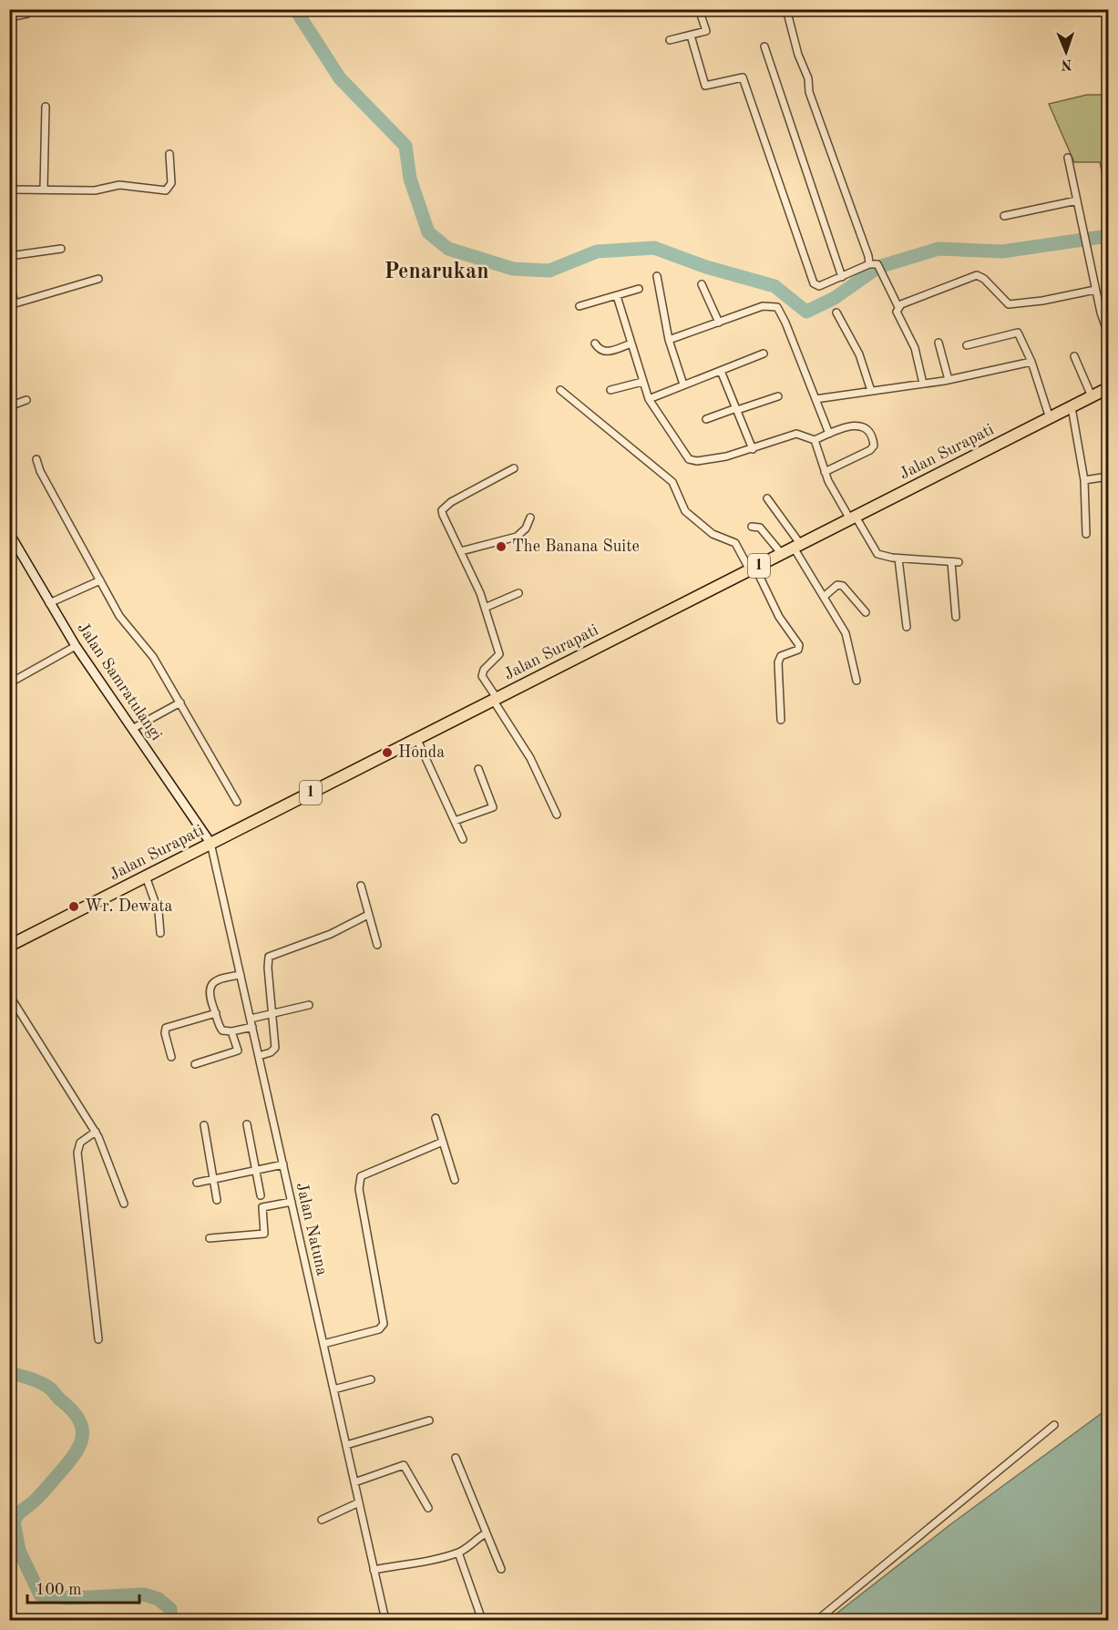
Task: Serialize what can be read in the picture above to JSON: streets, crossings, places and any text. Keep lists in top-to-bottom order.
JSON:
{
  "streets": {
    "highway": ["Jalan Surapati", "1"],
    "main road": ["Jalan Samratulangi"],
    "street": ["Jalan Natuna"]
  },
  "crossings": [
    ["Jalan Surapati", "Jalan Samratulangi"],
    ["Jalan Surapati", "Jalan Natuna"],
    ["Jalan Samratulangi", "Jalan Natuna"]
  ],
  "districts": ["Penarukan"],
  "places": ["The Banana Suite", "Honda", "Wr. Dewata"],
  "scale_bar": "100 m",
  "north": "bottom"
}
